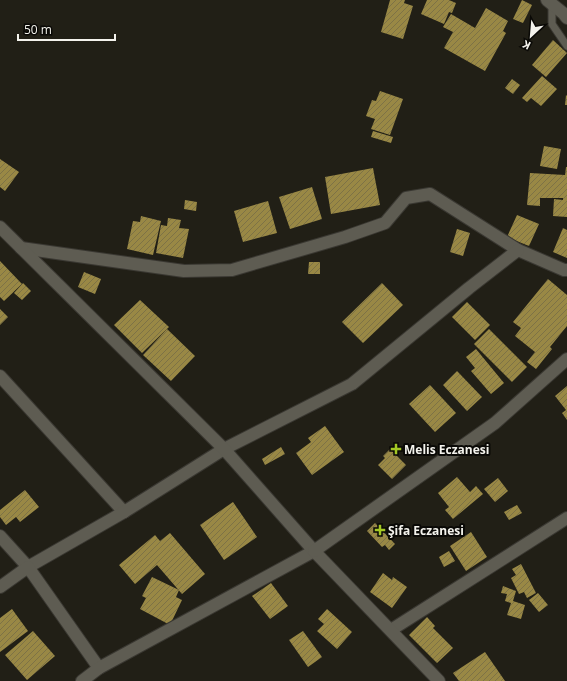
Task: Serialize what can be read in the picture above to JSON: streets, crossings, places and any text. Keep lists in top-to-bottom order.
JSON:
{
  "places": {
    "health": ["Melis Eczanesi", "Şifa Eczanesi"]
  },
  "scale_bar": "50 m",
  "north": "bottom left"
}
